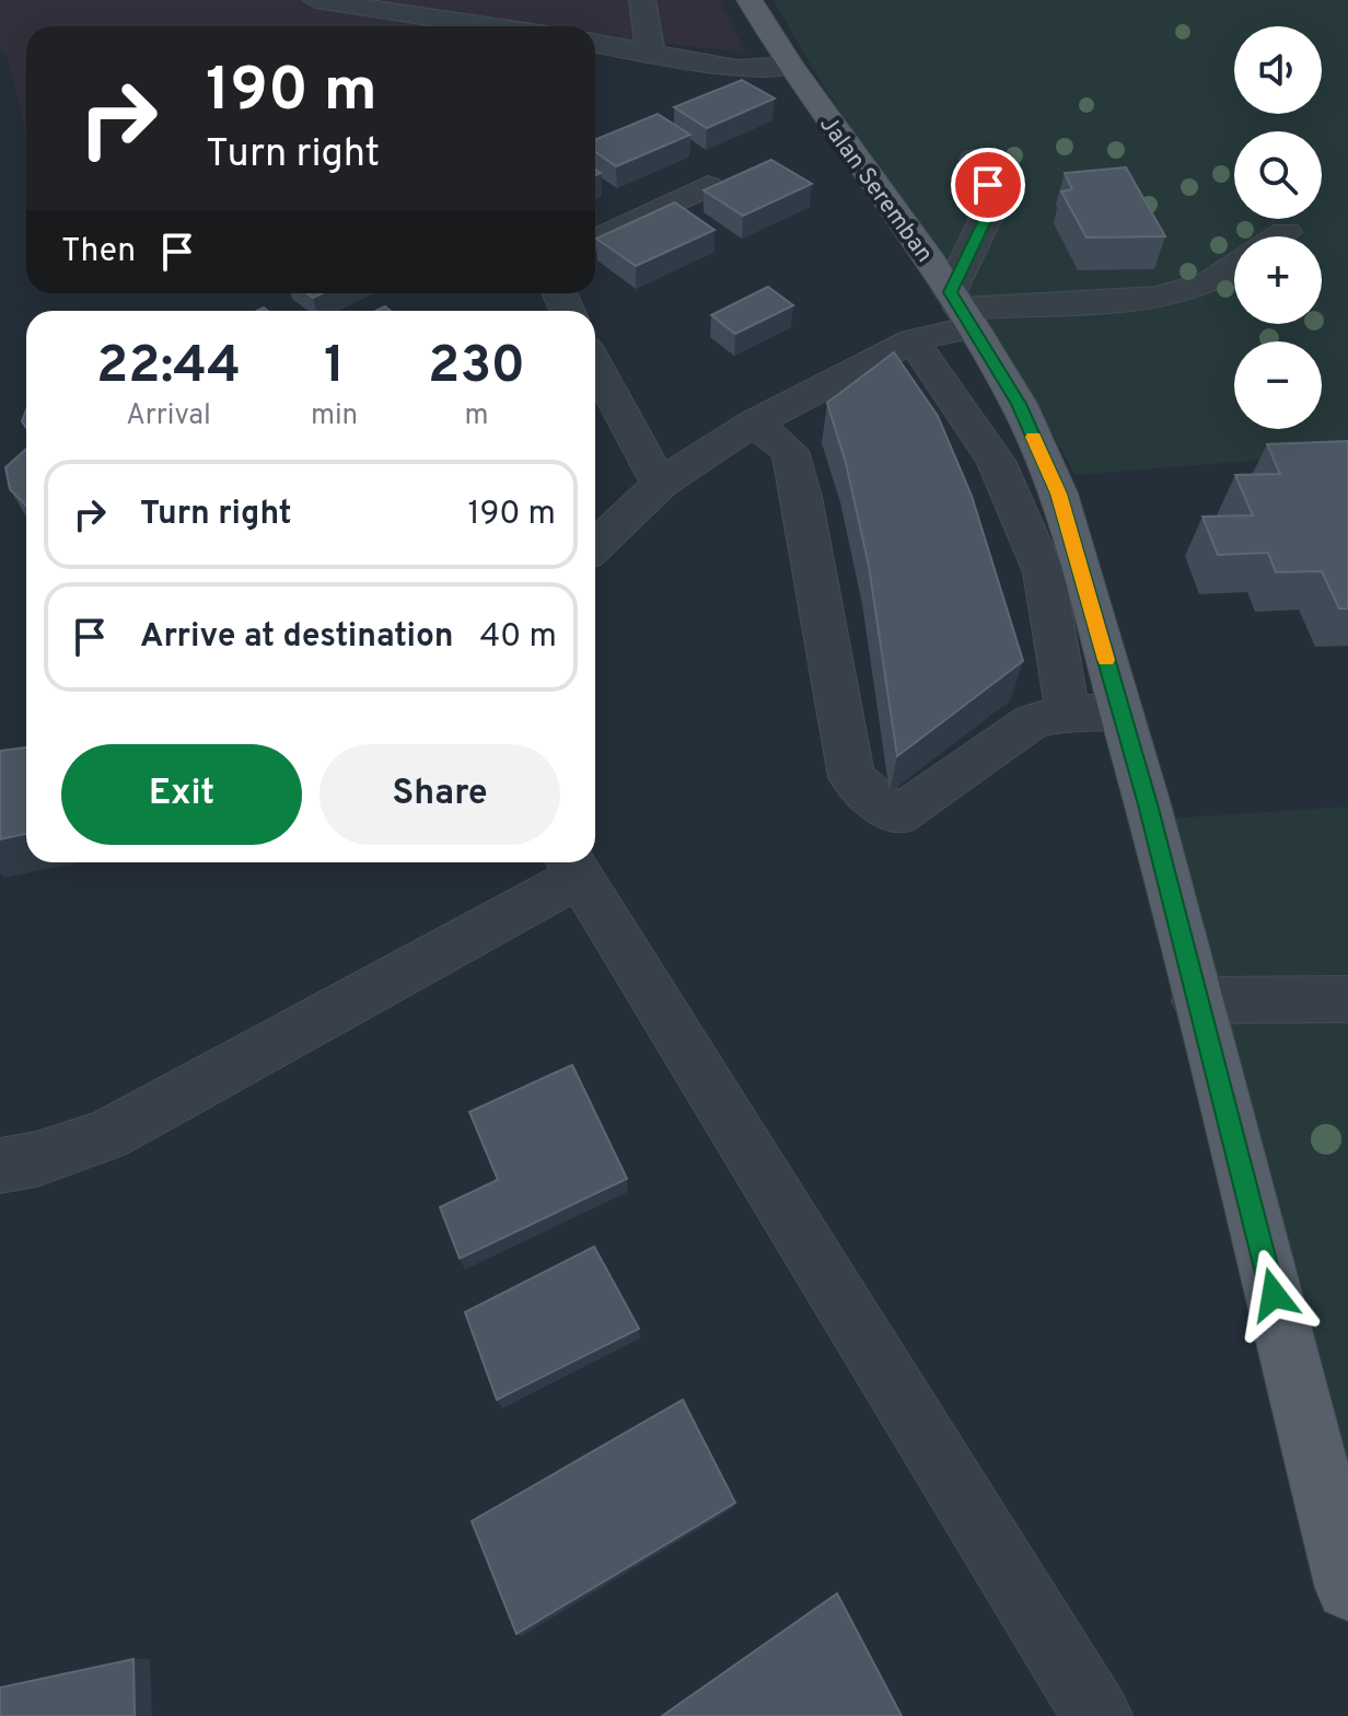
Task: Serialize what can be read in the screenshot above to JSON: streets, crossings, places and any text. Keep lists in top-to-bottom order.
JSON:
{
  "streets": {
    "main road": ["Jalan Seremban"]
  },
  "page": {
    "map_buttons": ["+", "−"],
    "turn": ["190 m", "Turn right"],
    "then": "Then",
    "eta": [
      "22:44",
      "Arrival",
      "1",
      "min",
      "230",
      "m"
    ],
    "list": [
      {
        "name": "Turn right",
        "value": "190 m"
      },
      {
        "name": "Arrive at destination",
        "value": "40 m"
      }
    ],
    "buttons": ["Exit", "Share"]
  }
}
